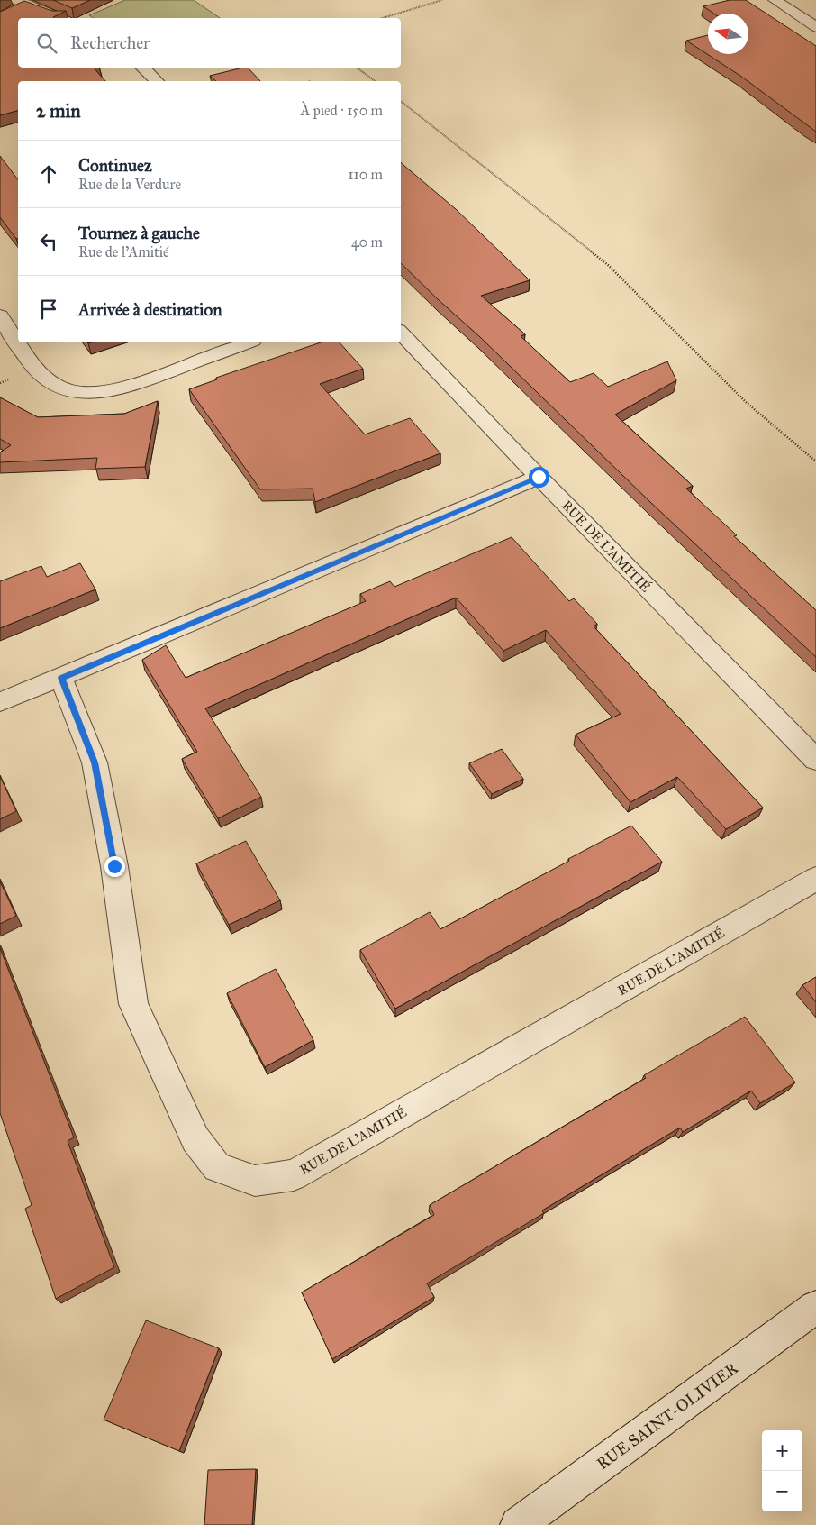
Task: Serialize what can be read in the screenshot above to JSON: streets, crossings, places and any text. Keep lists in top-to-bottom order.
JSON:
{
  "streets": {
    "street": ["RUE DE L'AMITIÉ", "RUE SAINT-OLIVIER"]
  },
  "north": "left",
  "page": {
    "search": "Rechercher",
    "heading": ["2 min", "À pied · 150 m"],
    "list": [
      ["Continuez", "Rue de la Verdure", "110 m"],
      ["Tournez à gauche", "Rue de l'Amitié", "40 m"],
      "Arrivée à destination"
    ],
    "map_buttons": ["+", "−"]
  }
}
